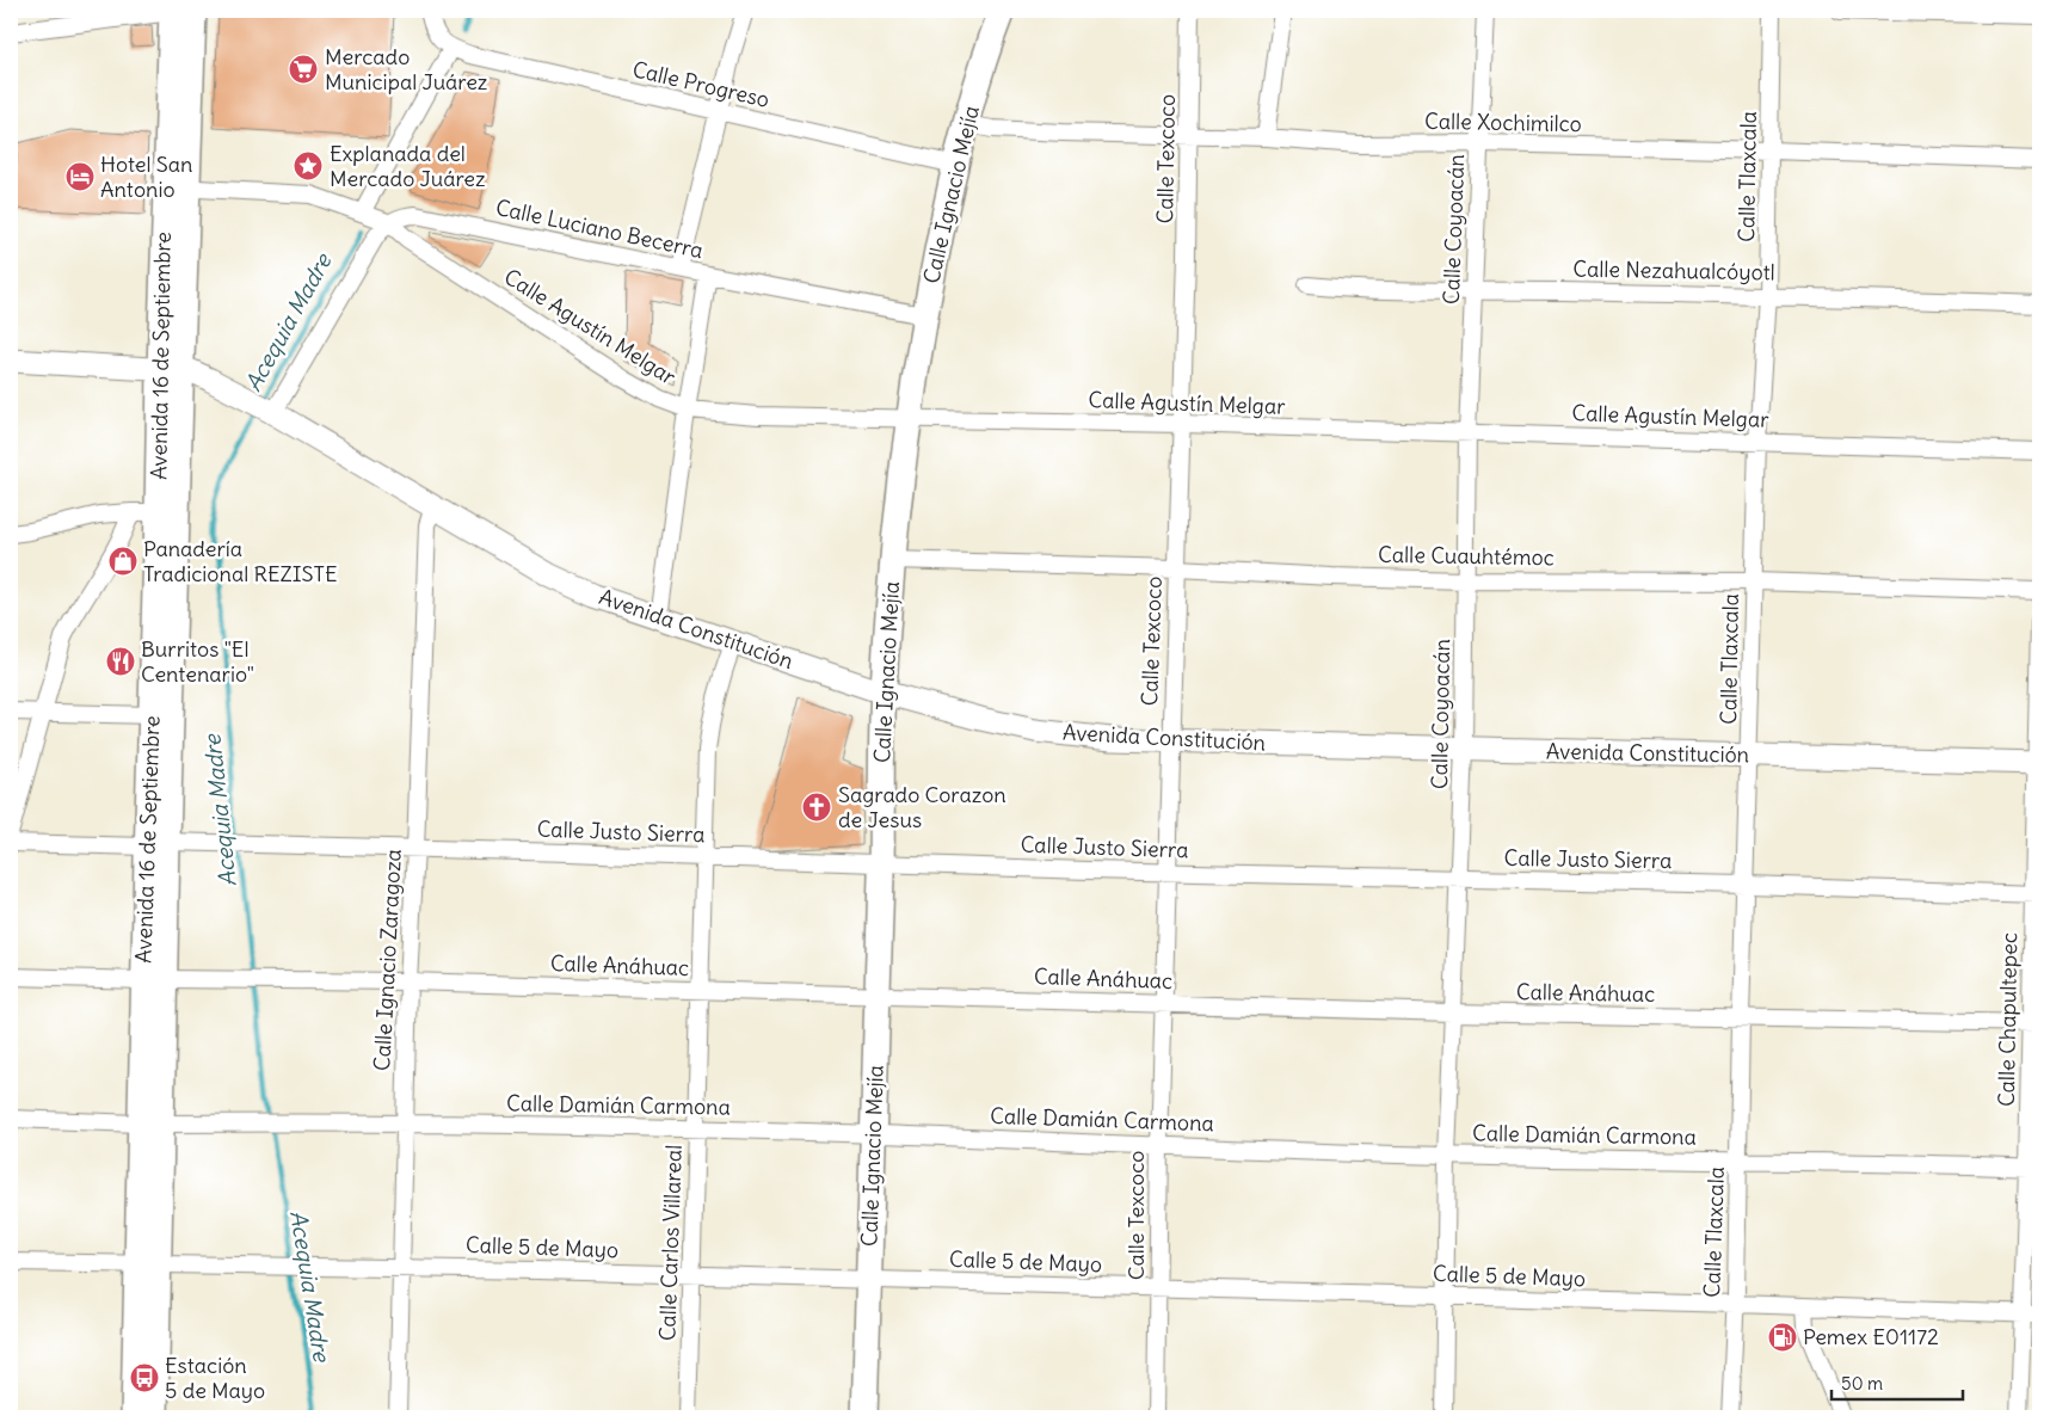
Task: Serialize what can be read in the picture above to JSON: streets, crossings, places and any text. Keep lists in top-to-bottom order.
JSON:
{
  "streets": {
    "main road": ["Calle Ignacio Mejía", "Avenida 16 de Septiembre"],
    "street": [
      "Calle Progreso",
      "Calle Xochimilco",
      "Calle Texcoco",
      "Calle Tlaxcala",
      "Calle Luciano Becerra",
      "Calle Coyoacán",
      "Calle Nezahualcóyotl",
      "Calle Agustín Melgar",
      "Calle Cuauhtémoc",
      "Avenida Constitución",
      "Calle Justo Sierra",
      "Calle Ignacio Zaragoza",
      "Calle Anáhuac",
      "Calle Chapultepec",
      "Calle Damián Carmona",
      "Calle Carlos Villareal",
      "Calle 5 de Mayo"
    ]
  },
  "crossings": [
    ["Calle Progreso", "Calle Ignacio Mejía"],
    ["Calle Xochimilco", "Calle Texcoco"],
    ["Calle Xochimilco", "Calle Tlaxcala"],
    ["Calle Xochimilco", "Calle Ignacio Mejía"],
    ["Calle Xochimilco", "Calle Coyoacán"],
    ["Calle Texcoco", "Calle Agustín Melgar"],
    ["Calle Texcoco", "Calle Cuauhtémoc"],
    ["Calle Texcoco", "Avenida Constitución"],
    ["Calle Texcoco", "Calle Justo Sierra"],
    ["Calle Texcoco", "Calle Anáhuac"],
    ["Calle Texcoco", "Calle Damián Carmona"],
    ["Calle Texcoco", "Calle 5 de Mayo"],
    ["Calle Tlaxcala", "Calle Nezahualcóyotl"],
    ["Calle Tlaxcala", "Calle Agustín Melgar"],
    ["Calle Tlaxcala", "Calle Cuauhtémoc"],
    ["Calle Tlaxcala", "Avenida Constitución"],
    ["Calle Tlaxcala", "Calle Justo Sierra"],
    ["Calle Tlaxcala", "Calle Anáhuac"],
    ["Calle Tlaxcala", "Calle Damián Carmona"],
    ["Calle Tlaxcala", "Calle 5 de Mayo"],
    ["Calle Ignacio Mejía", "Calle Luciano Becerra"],
    ["Calle Ignacio Mejía", "Calle Agustín Melgar"],
    ["Calle Ignacio Mejía", "Calle Cuauhtémoc"],
    ["Calle Ignacio Mejía", "Avenida Constitución"],
    ["Calle Ignacio Mejía", "Calle Justo Sierra"],
    ["Calle Ignacio Mejía", "Calle Anáhuac"],
    ["Calle Ignacio Mejía", "Calle Damián Carmona"],
    ["Calle Ignacio Mejía", "Calle 5 de Mayo"],
    ["Calle Luciano Becerra", "Calle Agustín Melgar"],
    ["Calle Coyoacán", "Calle Nezahualcóyotl"],
    ["Calle Coyoacán", "Calle Agustín Melgar"],
    ["Calle Coyoacán", "Calle Cuauhtémoc"],
    ["Calle Coyoacán", "Avenida Constitución"],
    ["Calle Coyoacán", "Calle Justo Sierra"],
    ["Calle Coyoacán", "Calle Anáhuac"],
    ["Calle Coyoacán", "Calle Damián Carmona"],
    ["Calle Coyoacán", "Calle 5 de Mayo"],
    ["Avenida 16 de Septiembre", "Avenida Constitución"],
    ["Avenida 16 de Septiembre", "Calle Justo Sierra"],
    ["Avenida 16 de Septiembre", "Calle Anáhuac"],
    ["Avenida 16 de Septiembre", "Calle Damián Carmona"],
    ["Avenida 16 de Septiembre", "Calle 5 de Mayo"],
    ["Avenida Constitución", "Calle Ignacio Zaragoza"],
    ["Avenida Constitución", "Calle Chapultepec"],
    ["Avenida Constitución", "Calle Carlos Villareal"],
    ["Calle Justo Sierra", "Calle Ignacio Zaragoza"],
    ["Calle Justo Sierra", "Calle Chapultepec"],
    ["Calle Justo Sierra", "Calle Carlos Villareal"],
    ["Calle Ignacio Zaragoza", "Calle Anáhuac"],
    ["Calle Ignacio Zaragoza", "Calle Damián Carmona"],
    ["Calle Ignacio Zaragoza", "Calle 5 de Mayo"],
    ["Calle Anáhuac", "Calle Chapultepec"],
    ["Calle Anáhuac", "Calle Carlos Villareal"],
    ["Calle Chapultepec", "Calle Damián Carmona"],
    ["Calle Chapultepec", "Calle 5 de Mayo"],
    ["Calle Damián Carmona", "Calle Carlos Villareal"],
    ["Calle Carlos Villareal", "Calle 5 de Mayo"]
  ],
  "water": ["Acequia Madre"],
  "places": {
    "supermarket": ["Mercado Municipal Juárez"],
    "place": ["Explanada del Mercado Juárez"],
    "hotel": ["Hotel San Antonio"],
    "shop": ["Panadería Tradicional REZISTE"],
    "restaurant": ["Burritos \"El Centenario\""],
    "church": ["Sagrado Corazon de Jesus"],
    "fuel station": ["Pemex E01172"],
    "bus stop": ["Estación 5 de Mayo"]
  },
  "scale_bar": "50 m"
}
